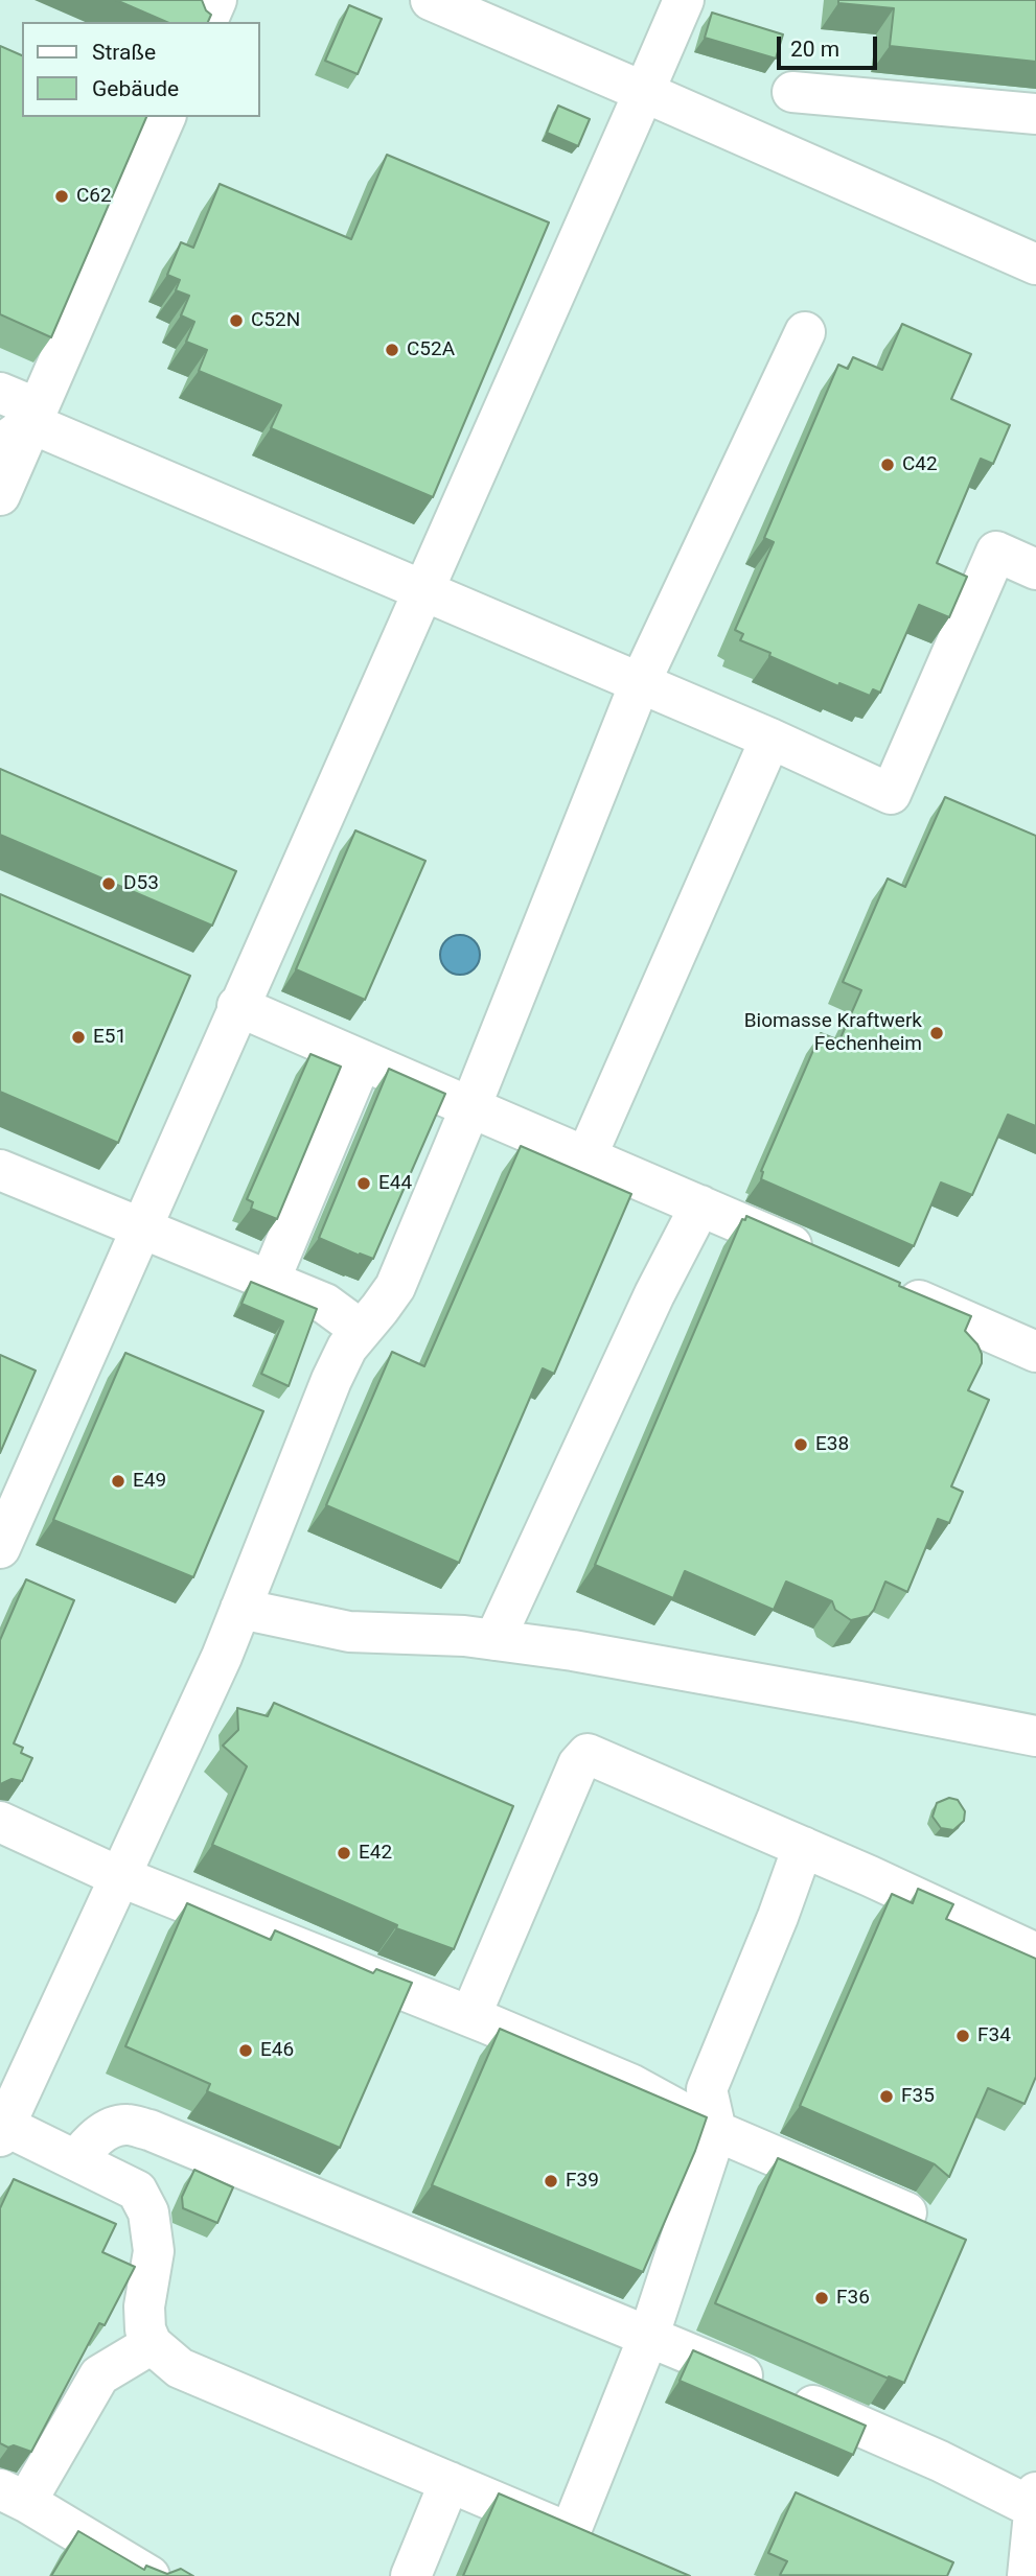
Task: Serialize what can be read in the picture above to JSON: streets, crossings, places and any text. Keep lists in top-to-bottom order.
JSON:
{
  "places": [
    "C62",
    "C52N",
    "C52A",
    "C42",
    "D53",
    "Biomasse Kraftwerk Fechenheim",
    "E51",
    "E44",
    "E38",
    "E49",
    "E42",
    "F34",
    "E46",
    "F35",
    "F39",
    "F36"
  ],
  "legend": ["Straße", "Gebäude"],
  "scale_bar": "20 m"
}
